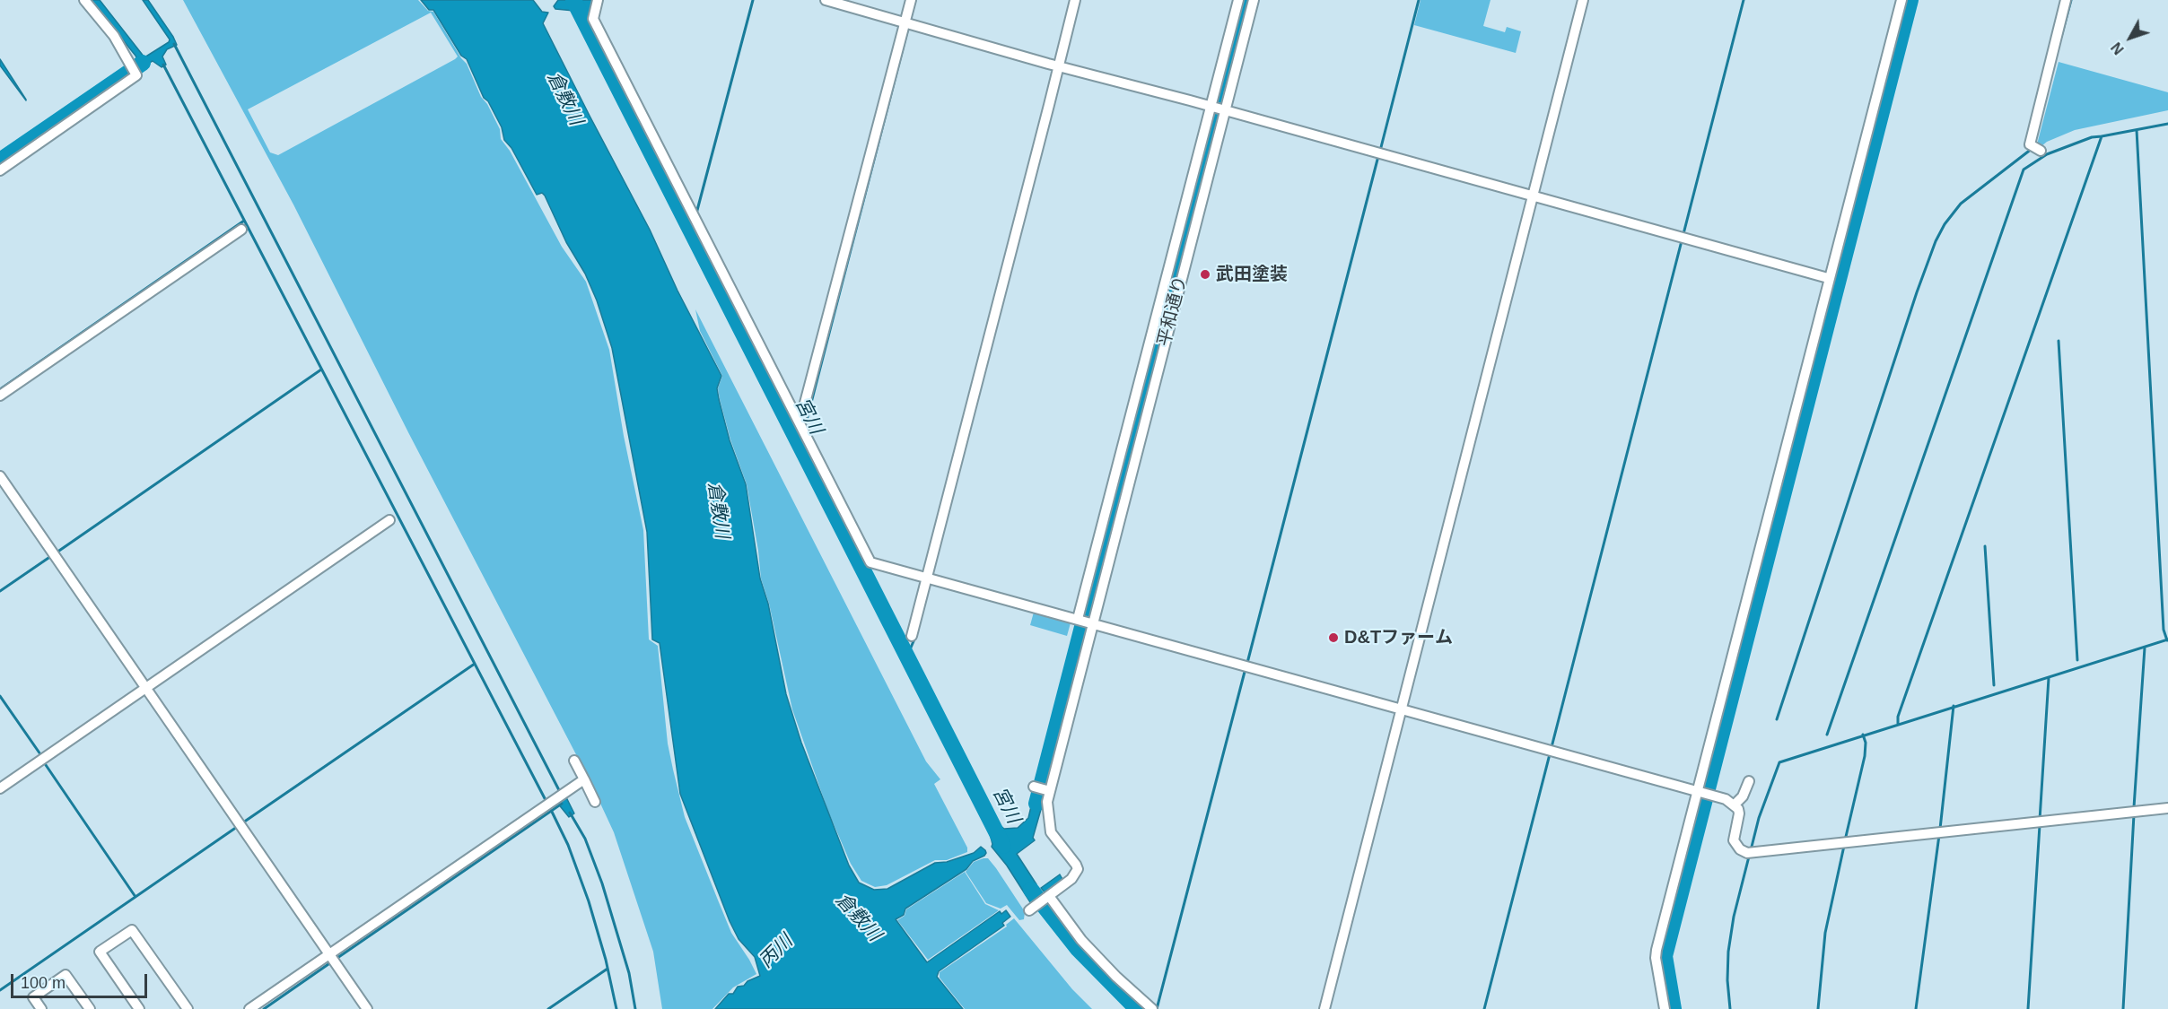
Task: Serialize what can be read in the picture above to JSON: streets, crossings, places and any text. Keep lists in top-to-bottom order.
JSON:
{
  "streets": {
    "street": ["平和通り"]
  },
  "water": ["倉敷川", "宮川", "丙川"],
  "places": ["武田塗装", "D&Tファーム"],
  "scale_bar": "100 m",
  "north": "bottom left"
}
